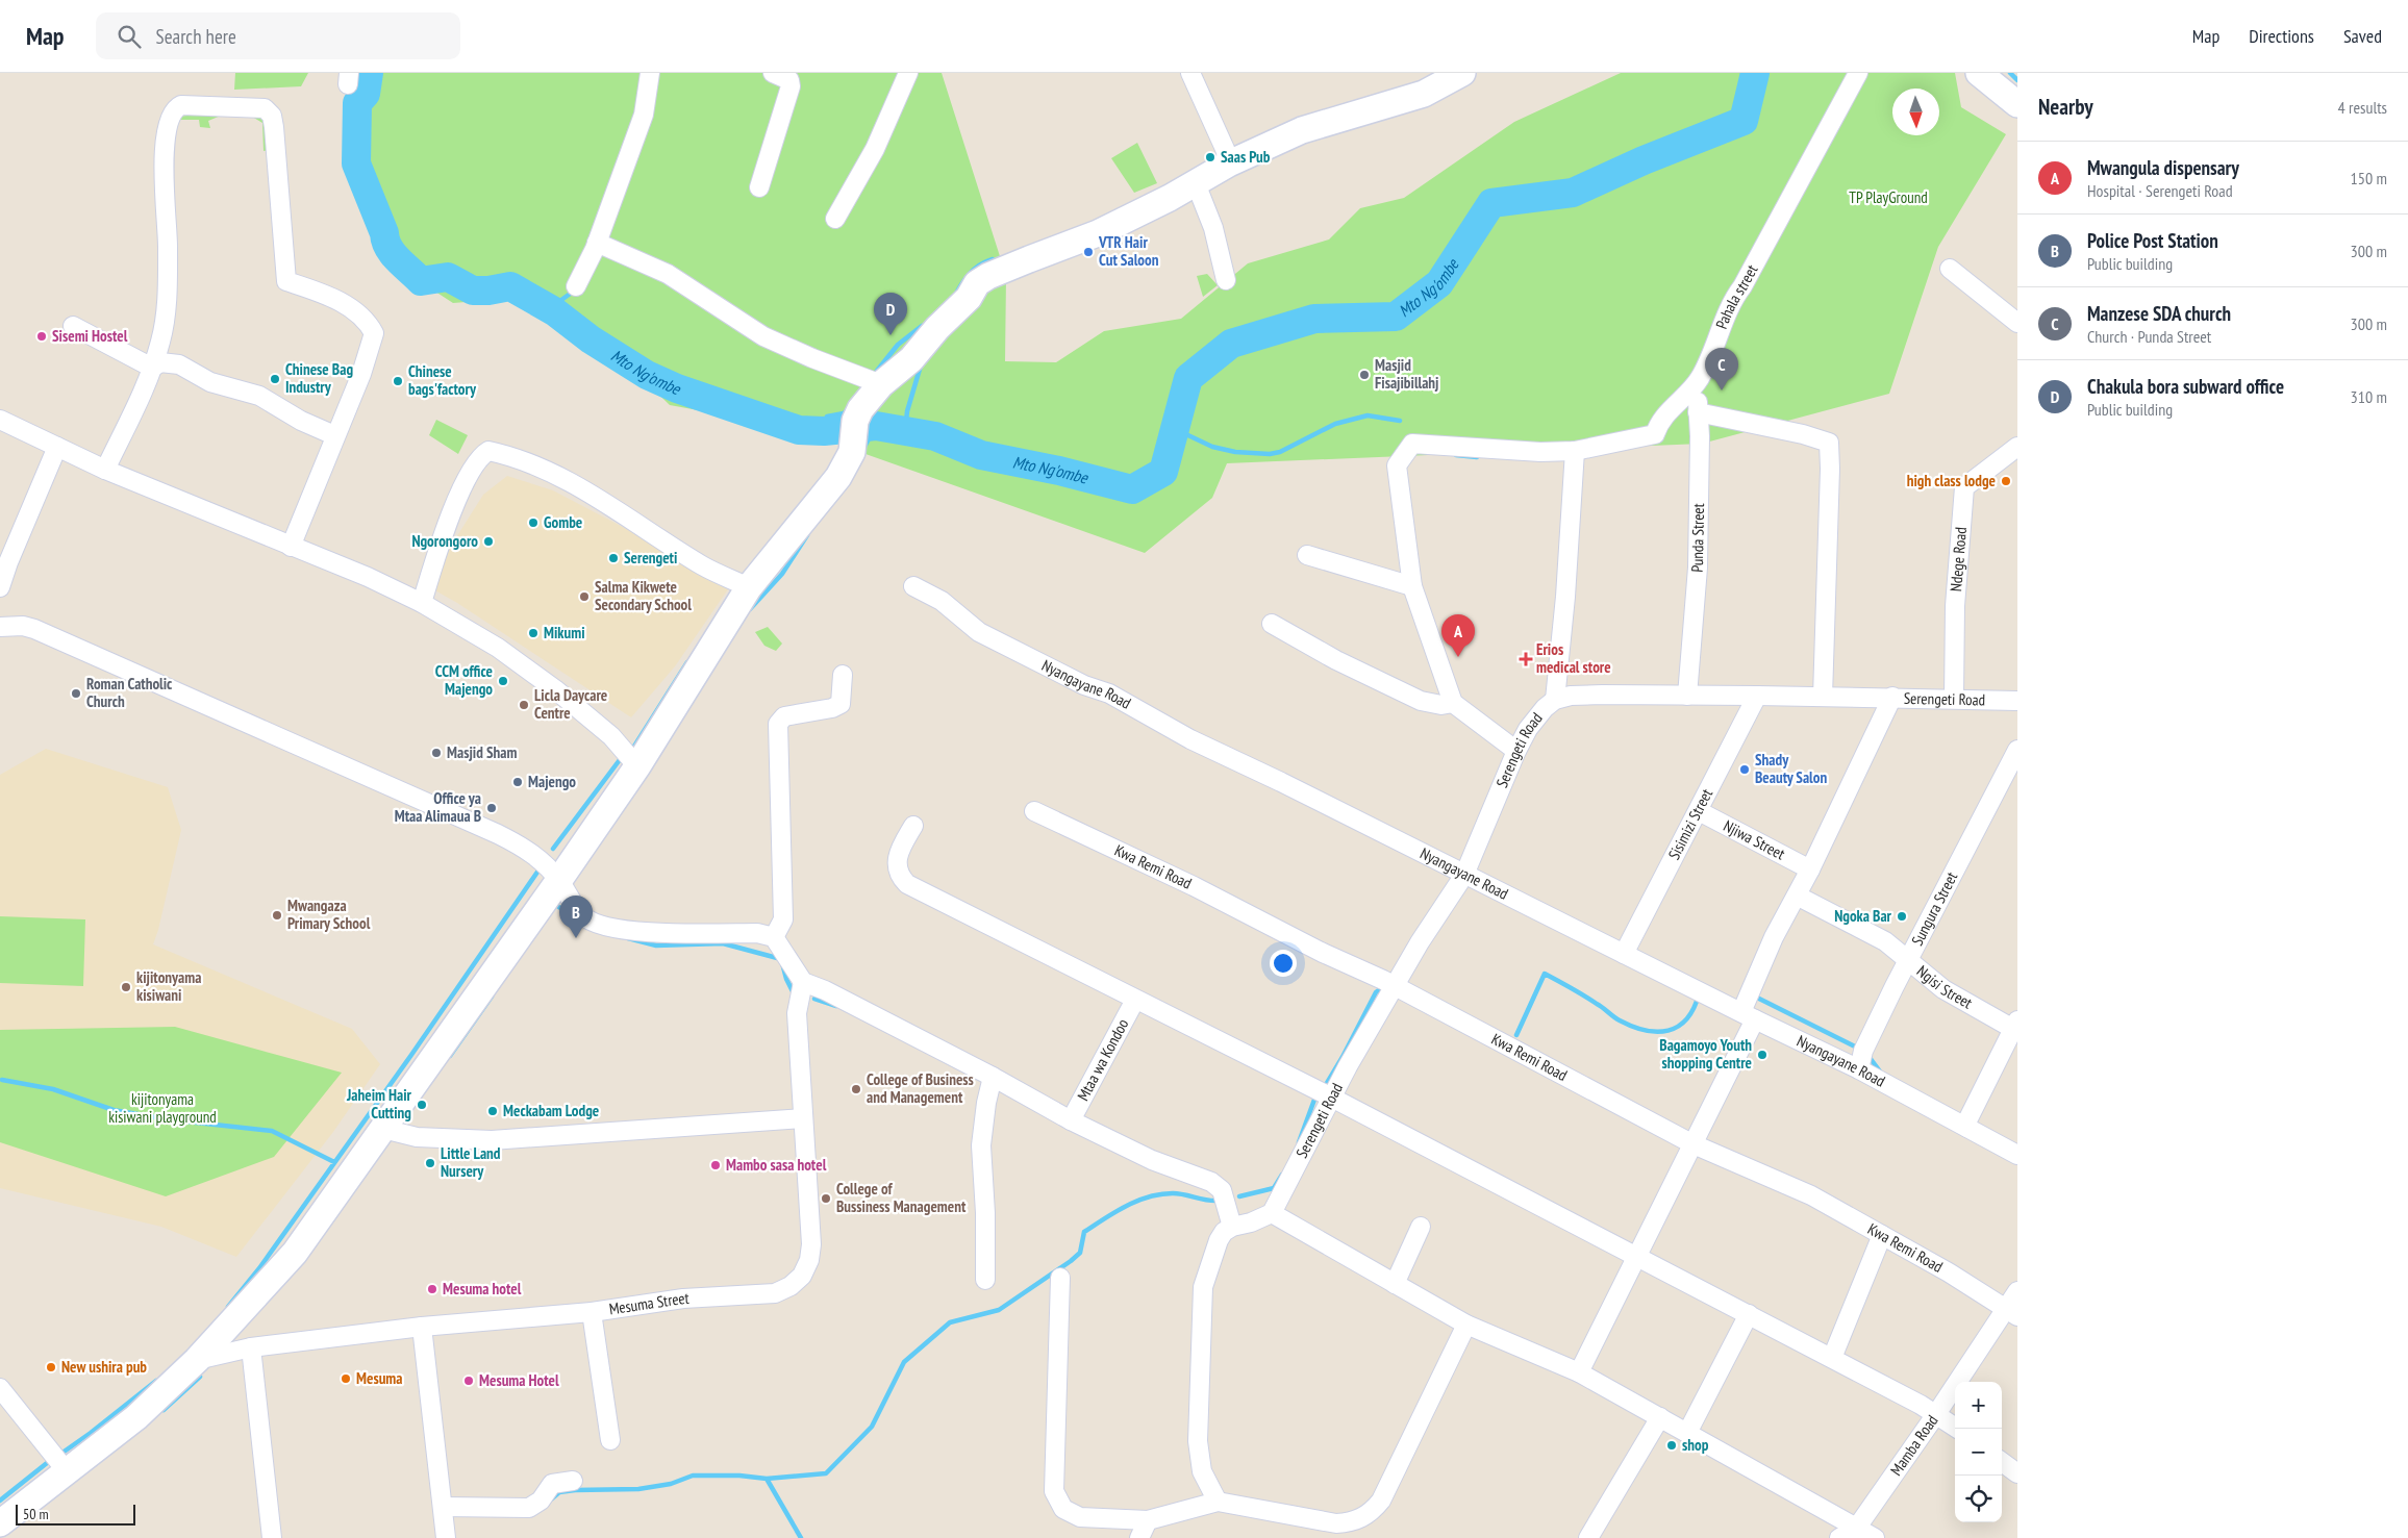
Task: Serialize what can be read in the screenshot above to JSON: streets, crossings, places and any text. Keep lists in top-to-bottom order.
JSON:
{
  "streets": {
    "street": [
      "Pahala street",
      "Punda Street",
      "Ndege Road",
      "Nyangayane Road",
      "Serengeti Road",
      "Sisimizi Street",
      "Njiwa Street",
      "Kwa Remi Road",
      "Sungura Street",
      "Ngisi Street",
      "Mtaa wa Kondoo",
      "Mesuma Street",
      "Mamba Road"
    ]
  },
  "crossings": [
    ["Pahala street", "Punda Street"],
    ["Punda Street", "Serengeti Road"],
    ["Ndege Road", "Serengeti Road"],
    ["Nyangayane Road", "Serengeti Road"],
    ["Nyangayane Road", "Sisimizi Street"],
    ["Nyangayane Road", "Sungura Street"],
    ["Serengeti Road", "Sisimizi Street"],
    ["Serengeti Road", "Kwa Remi Road"],
    ["Sisimizi Street", "Njiwa Street"],
    ["Kwa Remi Road", "Mamba Road"],
    ["Sungura Street", "Ngisi Street"]
  ],
  "water": ["Mto Ng'ombe"],
  "parks": ["TP PlayGround", "kijitonyama kisiwani playground"],
  "places": {
    "other": [
      "Saas Pub",
      "VTR Hair Cut Saloon",
      "Sisemi Hostel",
      "Masjid Fisajibillahj",
      "Chinese Bag Industry",
      "Chinese bags'factory",
      "high class lodge",
      "Gombe",
      "Ngorongoro",
      "Serengeti",
      "Salma Kikwete Secondary School",
      "Mikumi",
      "CCM office Majengo",
      "Roman Catholic Church",
      "Licla Daycare Centre",
      "Masjid Sham",
      "Shady Beauty Salon",
      "Majengo",
      "Office ya Mtaa Alimaua B",
      "Mwangaza Primary School",
      "Ngoka Bar",
      "kijitonyama kisiwani",
      "Bagamoyo Youth shopping Centre",
      "College of Business and Management",
      "Jaheim Hair Cutting",
      "Meckabam Lodge",
      "Little Land Nursery",
      "Mambo sasa hotel",
      "College of Bussiness Management",
      "Mesuma hotel",
      "New ushira pub",
      "Mesuma",
      "Mesuma Hotel",
      "shop"
    ],
    "health": ["Erios medical store"]
  },
  "scale_bar": "50 m",
  "north": "bottom",
  "page": {
    "header": "Map",
    "search": "Search here",
    "nav": ["Map", "Directions", "Saved"],
    "heading": ["Nearby", "4 results"],
    "list": [
      {
        "mark": "A",
        "name": "Mwangula dispensary",
        "note": "Hospital · Serengeti Road",
        "value": "150 m"
      },
      {
        "mark": "B",
        "name": "Police Post Station",
        "note": "Public building",
        "value": "300 m"
      },
      {
        "mark": "C",
        "name": "Manzese SDA church",
        "note": "Church · Punda Street",
        "value": "300 m"
      },
      {
        "mark": "D",
        "name": "Chakula bora subward office",
        "note": "Public building",
        "value": "310 m"
      }
    ],
    "pins": [
      "D",
      "C",
      "A",
      "B"
    ],
    "map_buttons": ["+", "−"],
    "scale": "50 m"
  }
}
